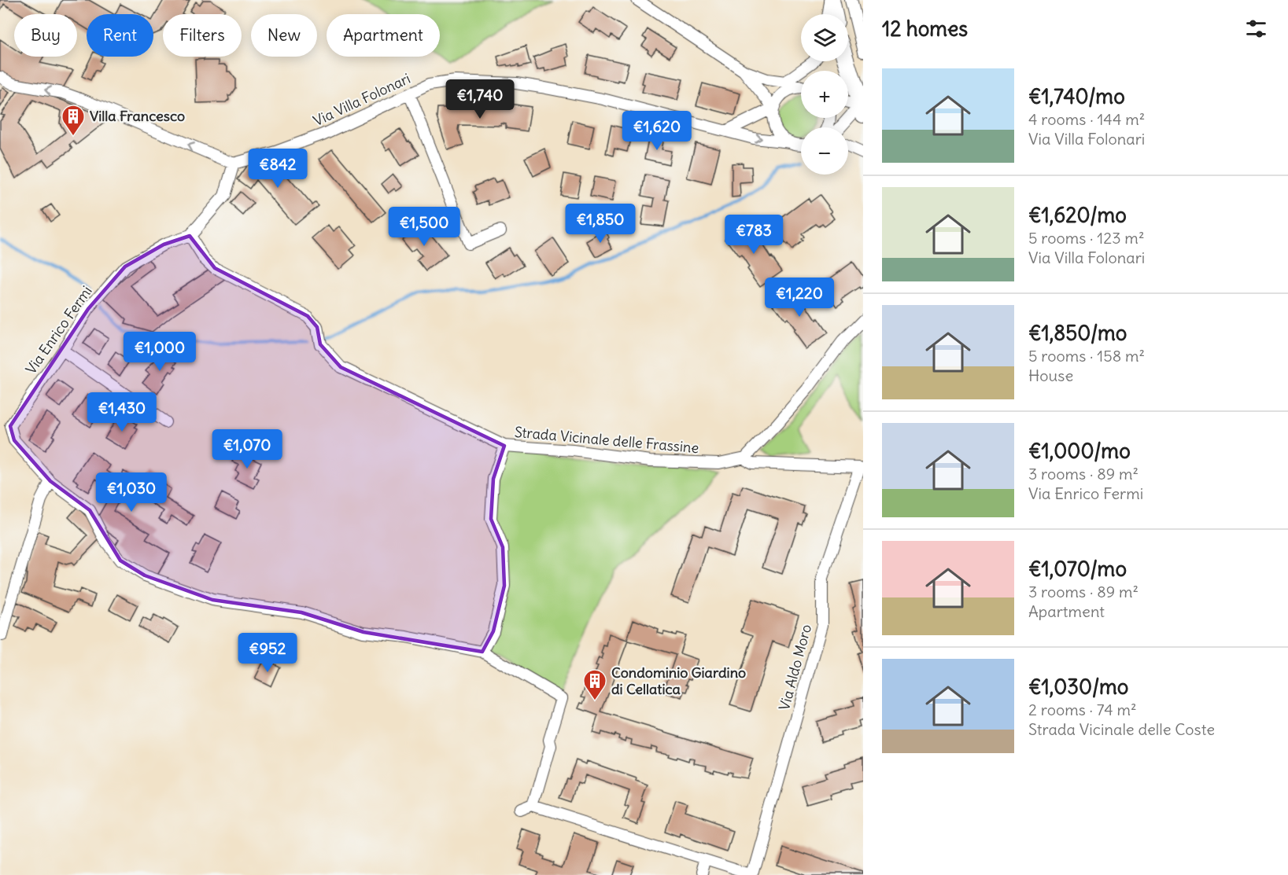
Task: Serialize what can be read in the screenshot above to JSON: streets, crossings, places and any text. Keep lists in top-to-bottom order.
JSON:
{
  "streets": {
    "street": [
      "Via Villa Folonari",
      "Via Enrico Fermi",
      "Strada Vicinale delle Frassine",
      "Via Aldo Moro"
    ]
  },
  "crossings": [
    ["Via Enrico Fermi", "Strada Vicinale delle Frassine"],
    ["Strada Vicinale delle Frassine", "Via Aldo Moro"]
  ],
  "places": {
    "building": ["Villa Francesco", "Condominio Giardino di Cellatica"]
  },
  "page": {
    "heading": "12 homes",
    "map_buttons": ["+", "−"],
    "chip": [
      "Buy",
      "Rent",
      "Filters",
      "New",
      "Apartment"
    ],
    "list": [
      {
        "name": "€1,740/mo",
        "note": "4 rooms · 144 m² · Via Villa Folonari"
      },
      {
        "name": "€1,620/mo",
        "note": "5 rooms · 123 m² · Via Villa Folonari"
      },
      {
        "name": "€1,850/mo",
        "note": "5 rooms · 158 m² · House"
      },
      {
        "name": "€1,000/mo",
        "note": "3 rooms · 89 m² · Via Enrico Fermi"
      },
      {
        "name": "€1,070/mo",
        "note": "3 rooms · 89 m² · Apartment"
      },
      {
        "name": "€1,030/mo",
        "note": "2 rooms · 74 m² · Strada Vicinale delle Coste"
      }
    ],
    "price": [
      "€1,740",
      "€1,620",
      "€842",
      "€1,850",
      "€1,500",
      "€783",
      "€1,220",
      "€1,000",
      "€1,430",
      "€1,070",
      "€1,030",
      "€952"
    ]
  }
}
